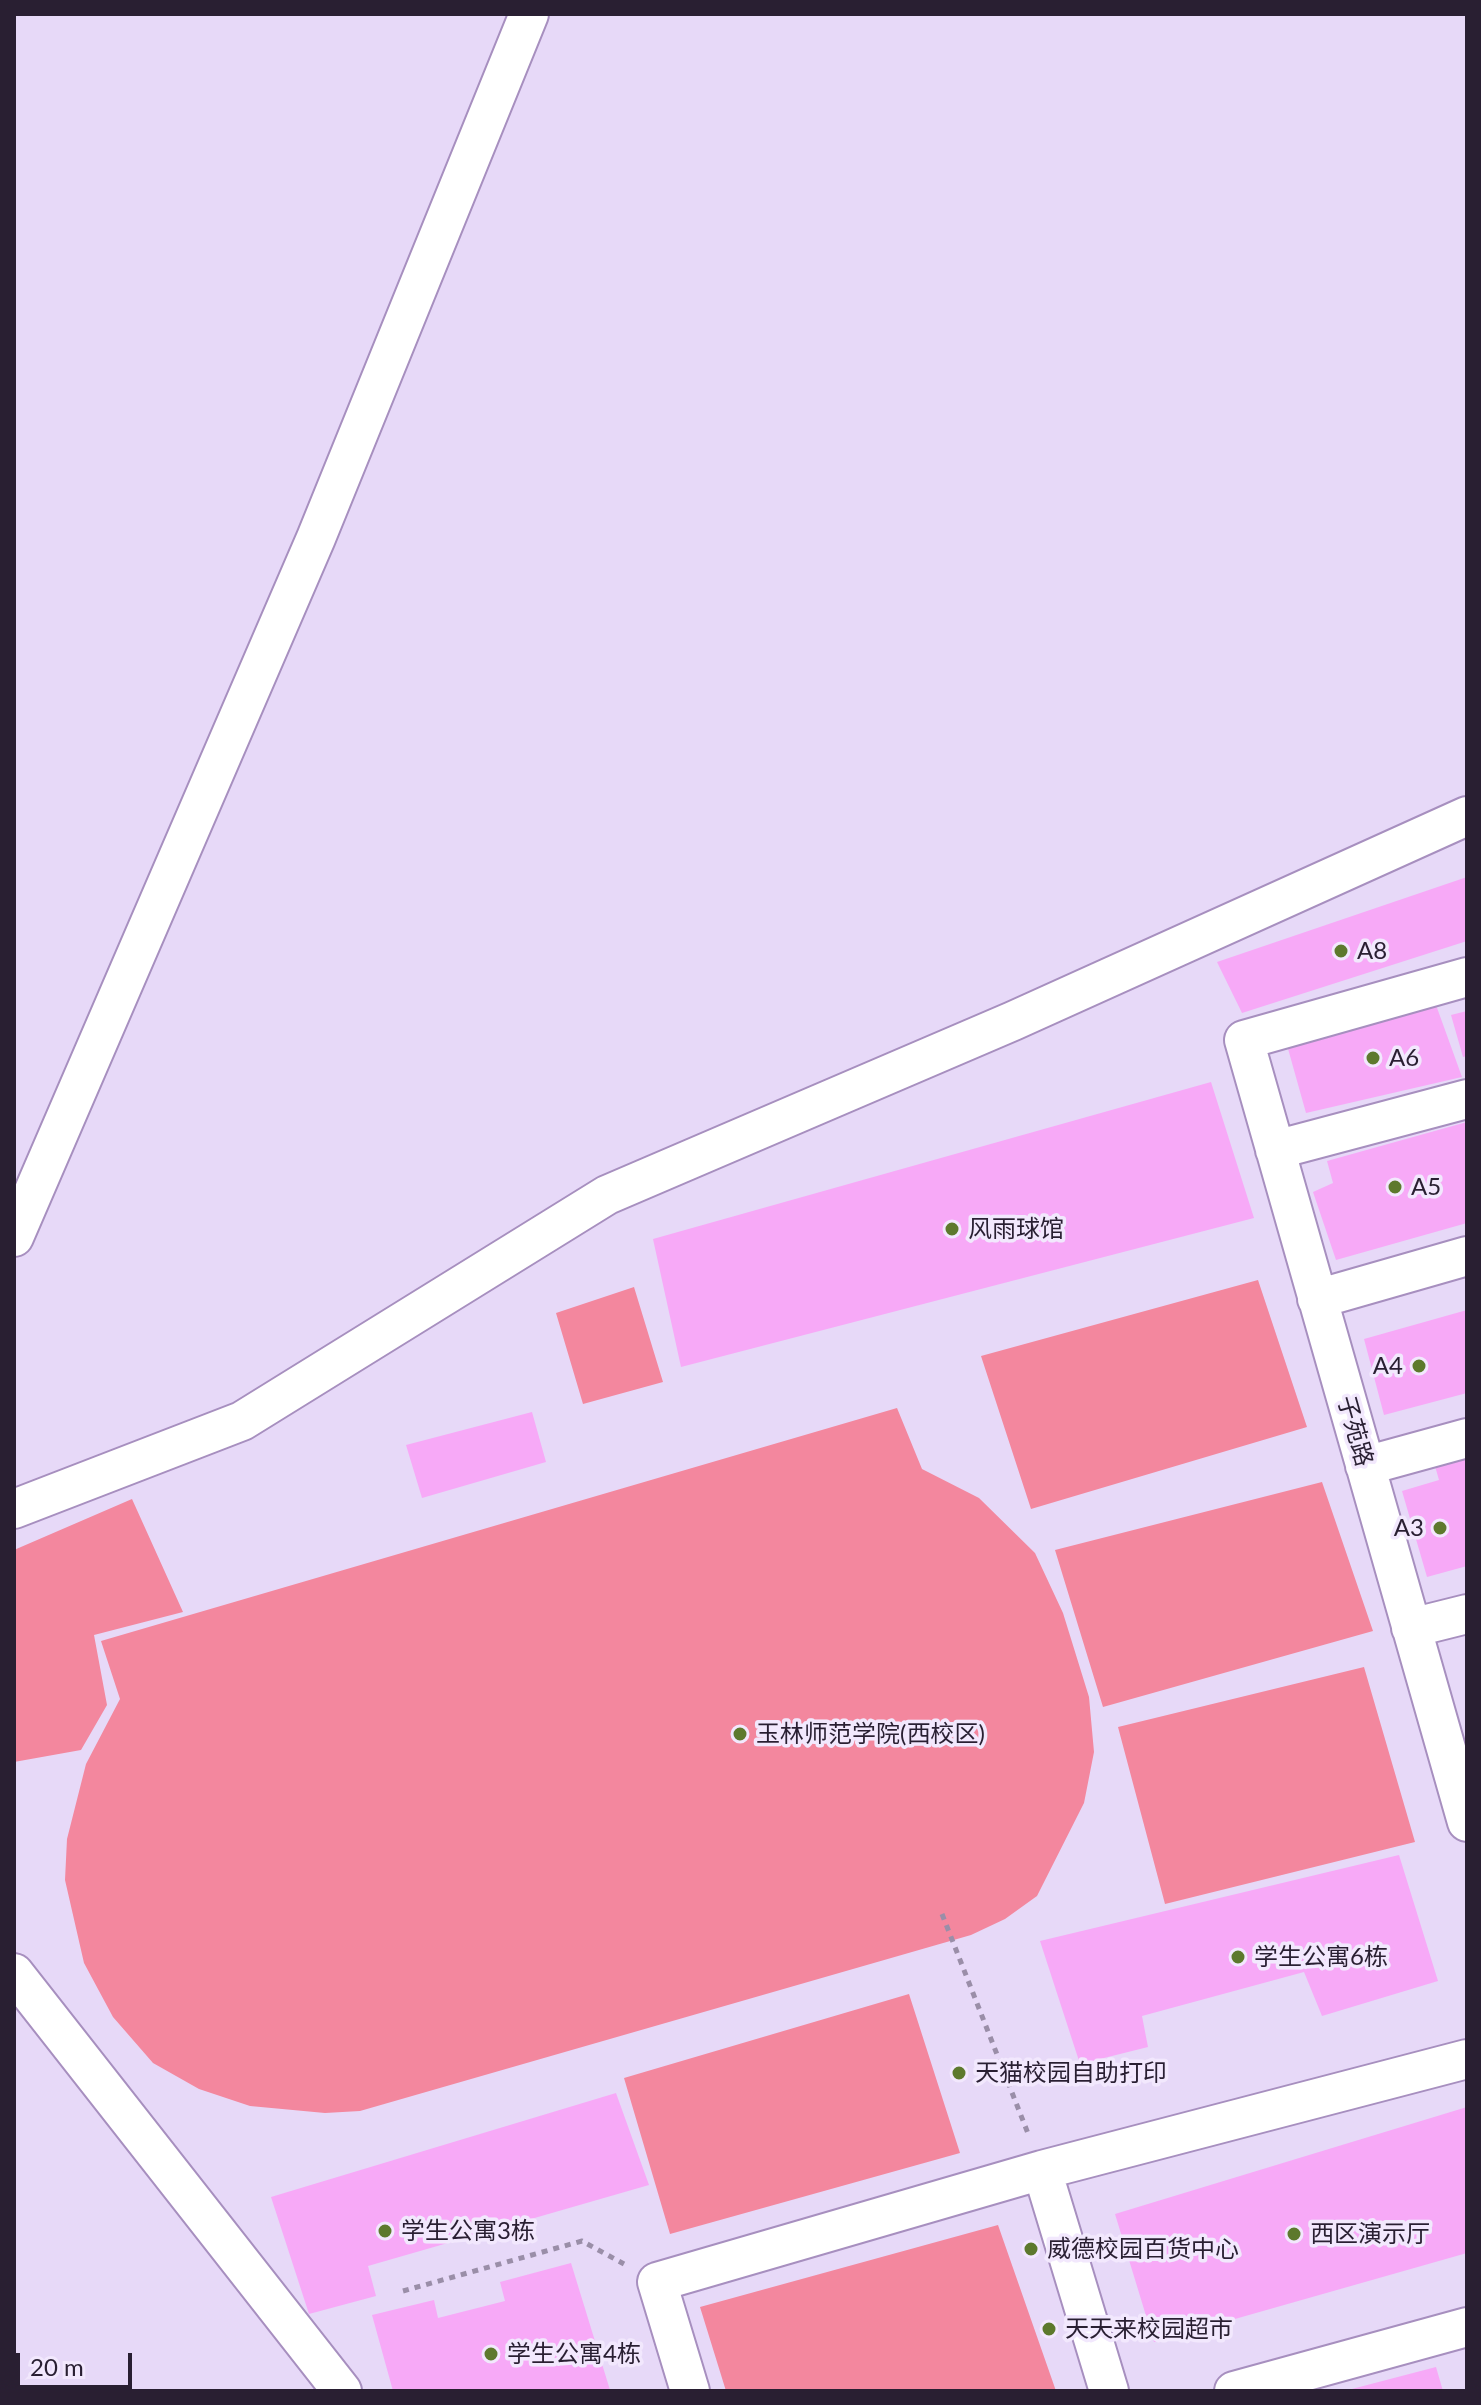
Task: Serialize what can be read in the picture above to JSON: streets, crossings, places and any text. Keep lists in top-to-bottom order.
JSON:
{
  "streets": {
    "street": ["子苑路"]
  },
  "places": [
    "A8",
    "A6",
    "A5",
    "风雨球馆",
    "A4",
    "A3",
    "玉林师范学院(西校区)",
    "学生公寓6栋",
    "天猫校园自助打印",
    "学生公寓3栋",
    "西区演示厅",
    "威德校园百货中心",
    "天天来校园超市",
    "学生公寓4栋"
  ],
  "scale_bar": "20 m"
}
